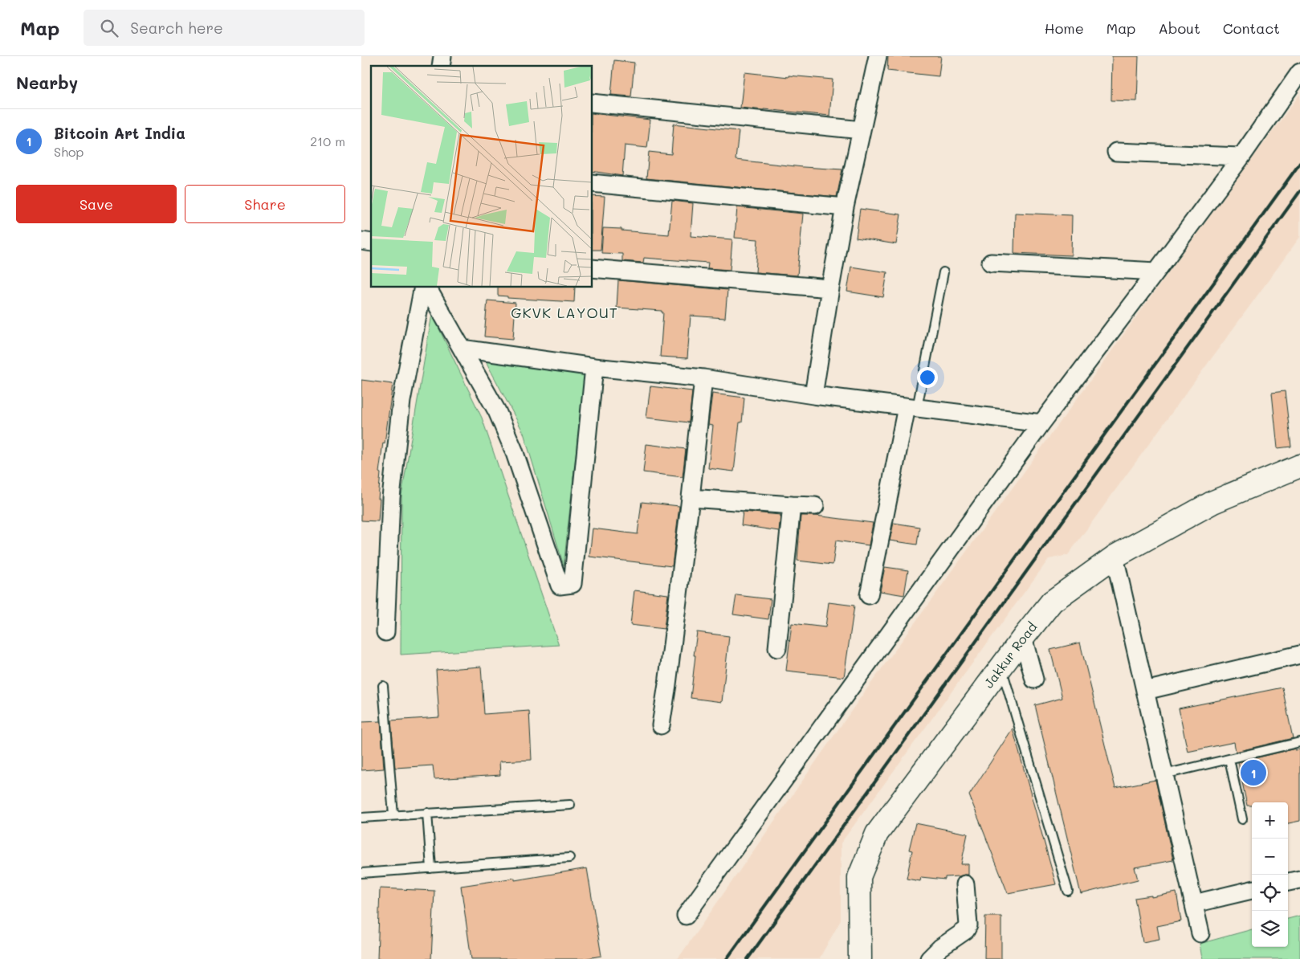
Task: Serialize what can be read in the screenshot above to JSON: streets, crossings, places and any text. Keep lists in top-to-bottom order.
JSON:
{
  "streets": {
    "street": ["Jakkur Road"]
  },
  "districts": ["GKVK LAYOUT"],
  "page": {
    "header": "Map",
    "search": "Search here",
    "nav": [
      "Home",
      "Map",
      "About",
      "Contact"
    ],
    "heading": "Nearby",
    "list": [
      {
        "mark": "1",
        "name": "Bitcoin Art India",
        "note": "Shop",
        "value": "210 m"
      }
    ],
    "buttons": ["Save", "Share"],
    "pins": "1",
    "map_buttons": ["+", "−"]
  }
}
